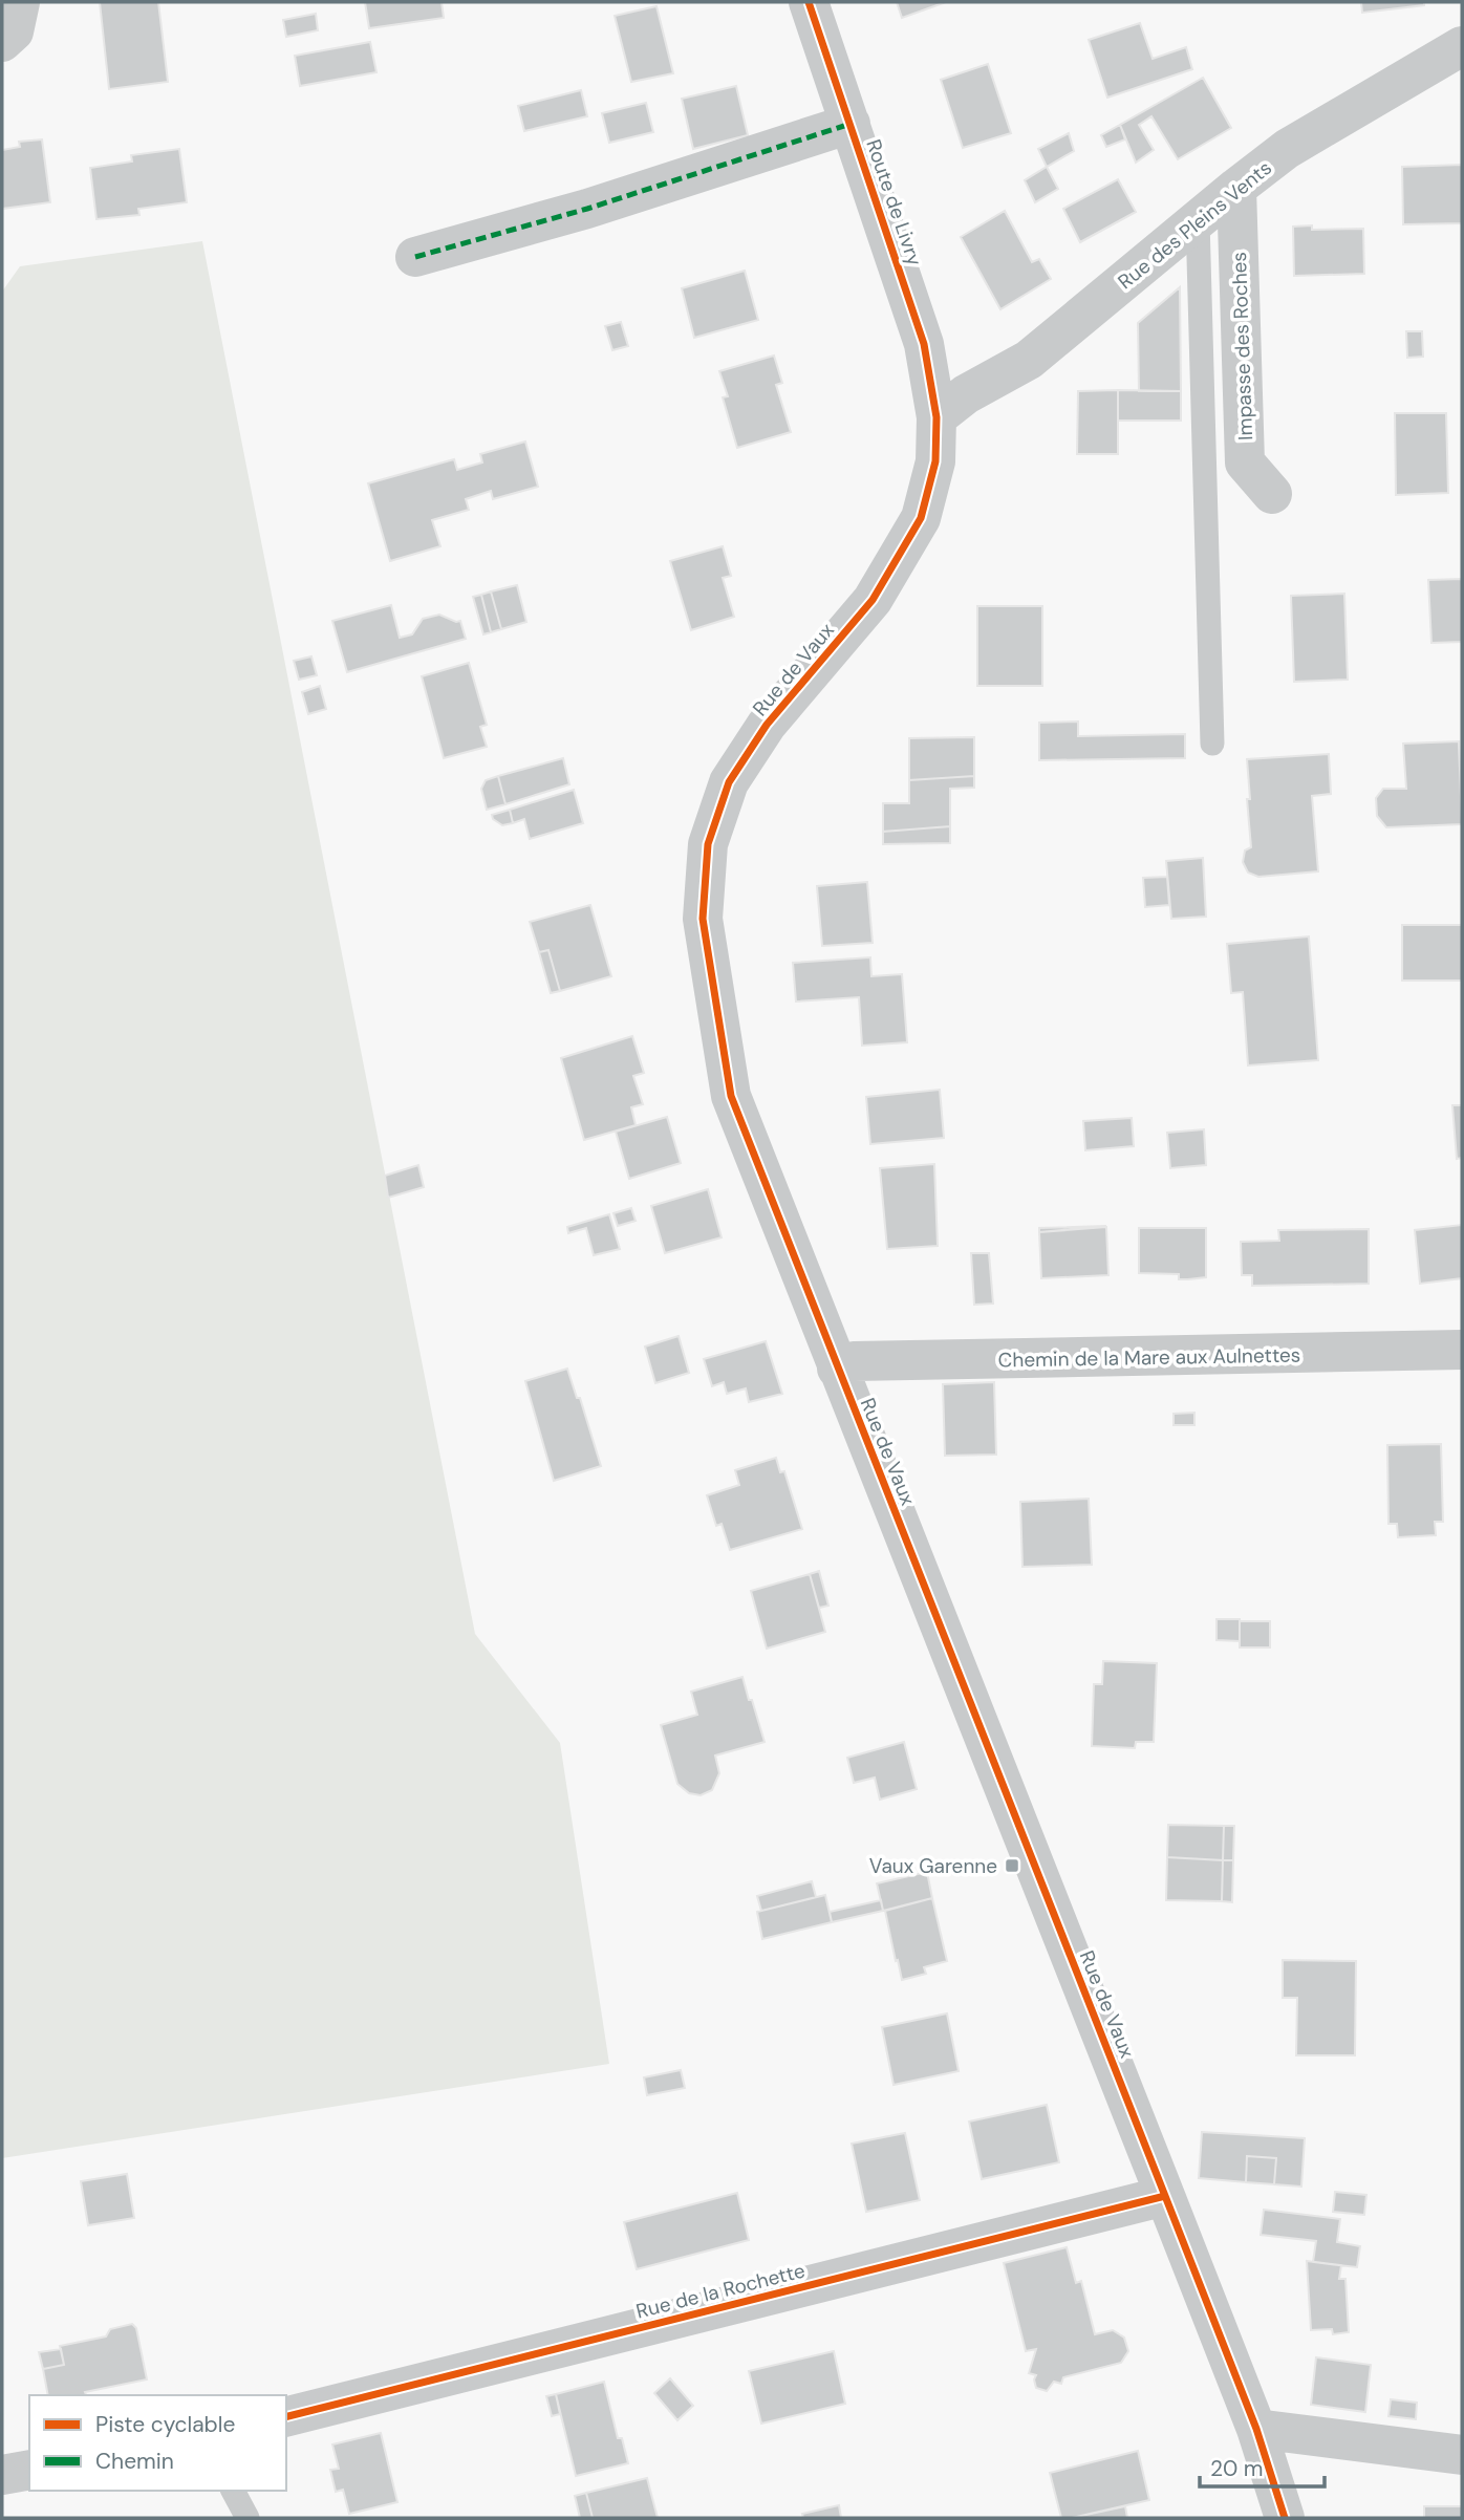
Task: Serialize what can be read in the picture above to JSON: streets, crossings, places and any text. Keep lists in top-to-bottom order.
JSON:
{
  "streets": {
    "street": [
      "Route de Livry",
      "Rue des Pleins Vents",
      "Impasse des Roches",
      "Rue de Vaux",
      "Chemin de la Mare aux Aulnettes",
      "Rue de la Rochette"
    ]
  },
  "crossings": [
    ["Route de Livry", "Rue des Pleins Vents"],
    ["Route de Livry", "Rue de Vaux"],
    ["Rue des Pleins Vents", "Impasse des Roches"],
    ["Rue des Pleins Vents", "Rue de Vaux"],
    ["Rue de Vaux", "Chemin de la Mare aux Aulnettes"],
    ["Rue de Vaux", "Rue de la Rochette"]
  ],
  "places": {
    "transit": ["Vaux Garenne"]
  },
  "legend": ["Piste cyclable", "Chemin"],
  "scale_bar": "20 m"
}
